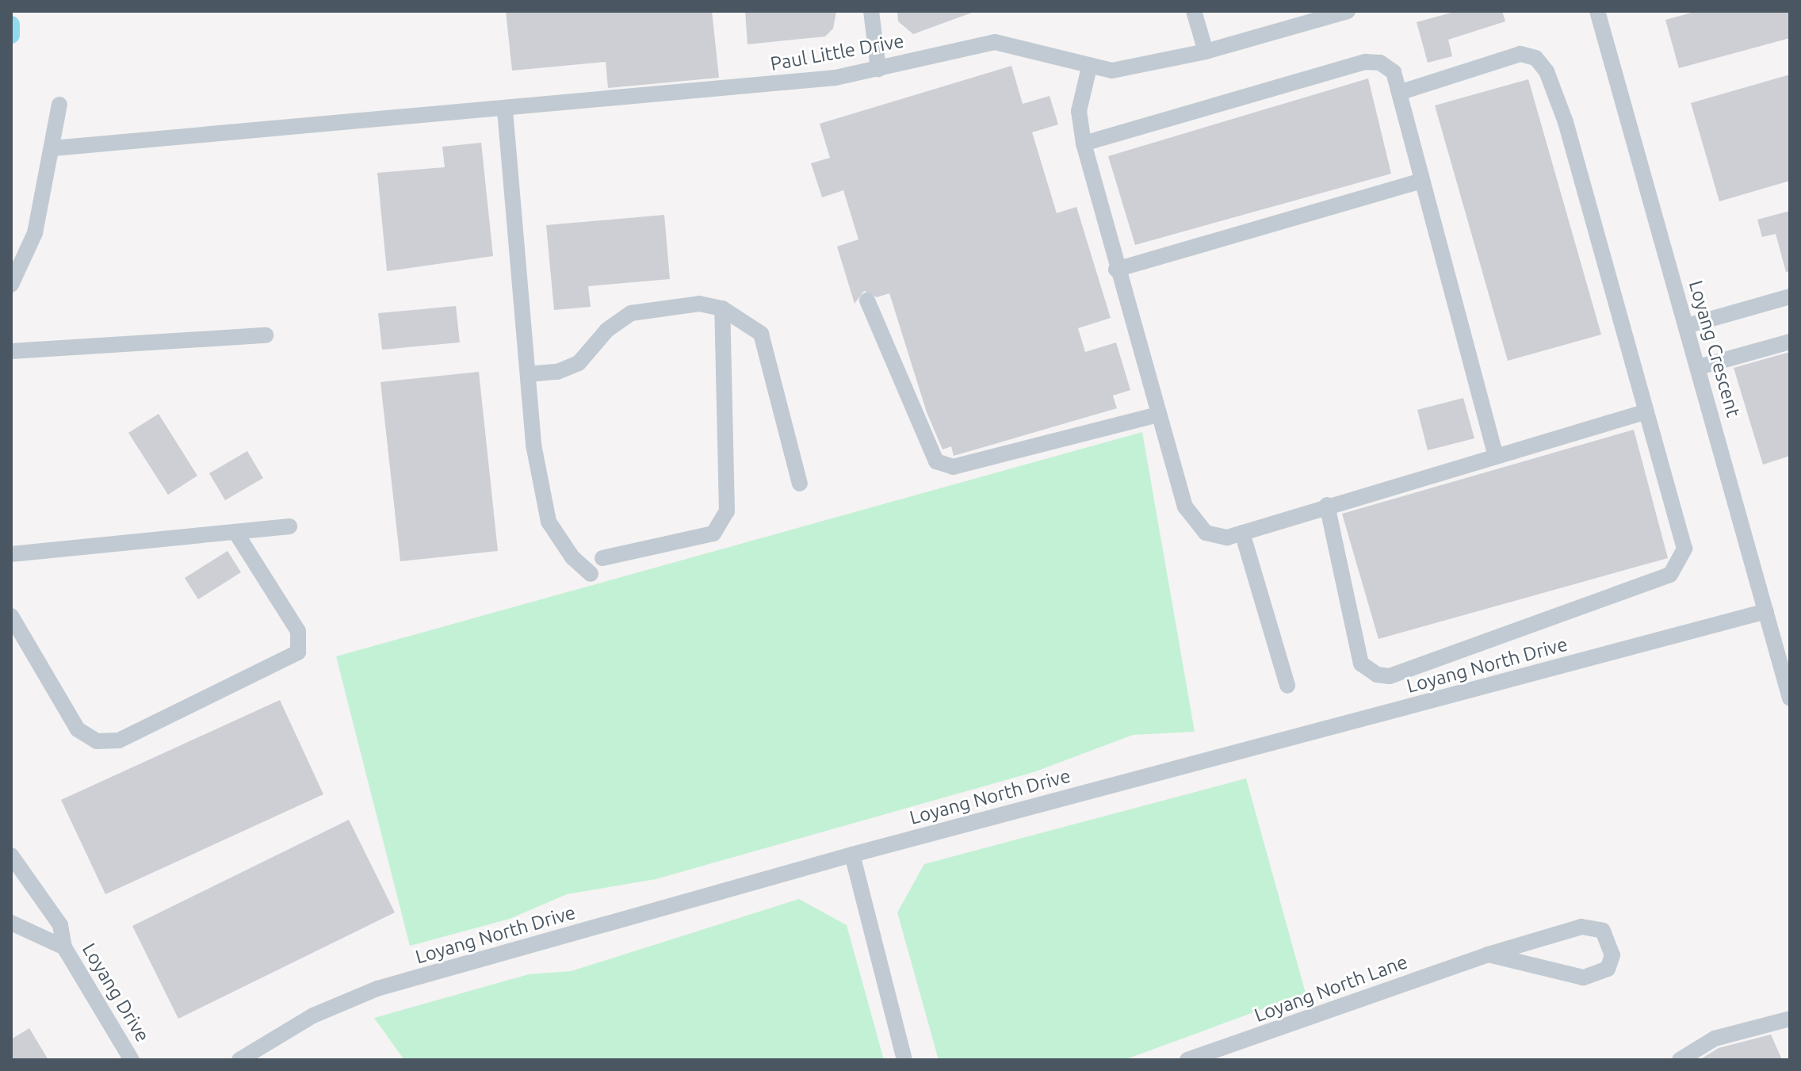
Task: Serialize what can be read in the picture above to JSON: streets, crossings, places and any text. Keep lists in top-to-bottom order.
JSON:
{
  "streets": {
    "street": [
      "Paul Little Drive",
      "Loyang Crescent",
      "Loyang North Drive",
      "Loyang North Lane",
      "Loyang Drive"
    ]
  },
  "crossings": [
    ["Loyang Crescent", "Loyang North Drive"]
  ]
}
